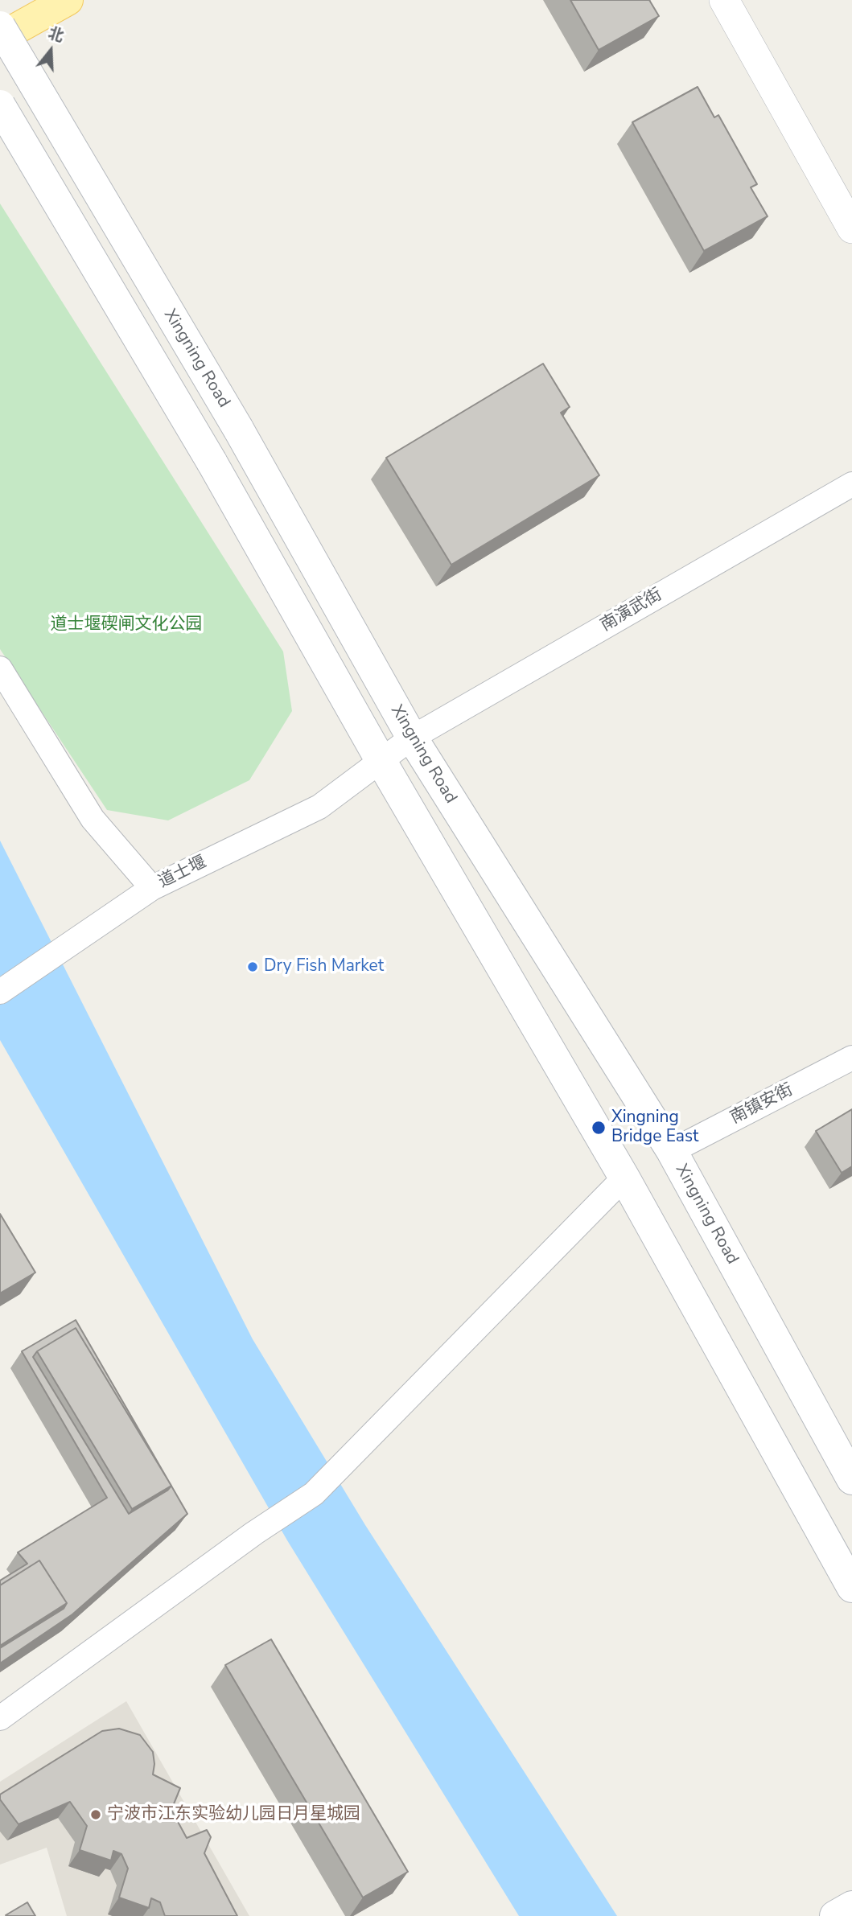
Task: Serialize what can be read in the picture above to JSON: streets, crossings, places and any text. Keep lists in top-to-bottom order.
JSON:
{
  "streets": {
    "main road": ["Xingning Road"],
    "street": ["南演武街", "道士堰", "南镇安街"]
  },
  "crossings": [
    ["Xingning Road", "南演武街"],
    ["Xingning Road", "道士堰"],
    ["Xingning Road", "南镇安街"],
    ["南演武街", "道士堰"]
  ],
  "parks": ["道士堰碶闸文化公园"],
  "places": ["Dry Fish Market", "Xingning Bridge East", "宁波市江东实验幼儿园日月星城园"],
  "north": "top"
}
